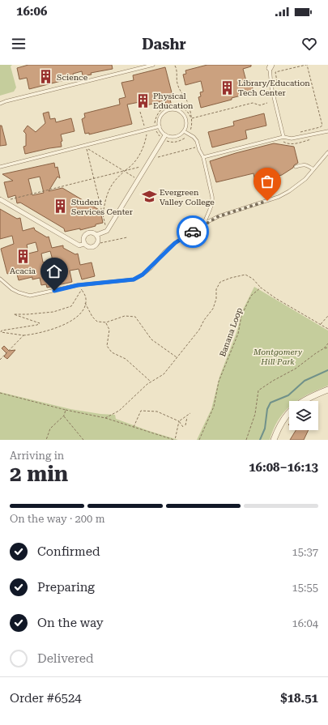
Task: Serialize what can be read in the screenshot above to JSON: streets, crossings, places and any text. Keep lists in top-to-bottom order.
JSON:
{
  "streets": {
    "path": ["Banana Loop"]
  },
  "parks": ["Montgomery Hill Park"],
  "places": {
    "building": [
      "Science",
      "Library/Education Tech Center",
      "Physical Education",
      "Student Services Center",
      "Acacia"
    ],
    "school or university": ["Evergreen Valley College"]
  },
  "page": {
    "status": "16:06",
    "header": "Dashr",
    "heading": ["2 min", "Arriving in", "16:08–16:13"],
    "panel": ["Order #6524", "$18.51"],
    "bar": "On the way · 200 m",
    "list": [
      ["Confirmed", "15:37"],
      ["Preparing", "15:55"],
      ["On the way", "16:04"],
      "Delivered"
    ]
  }
}
